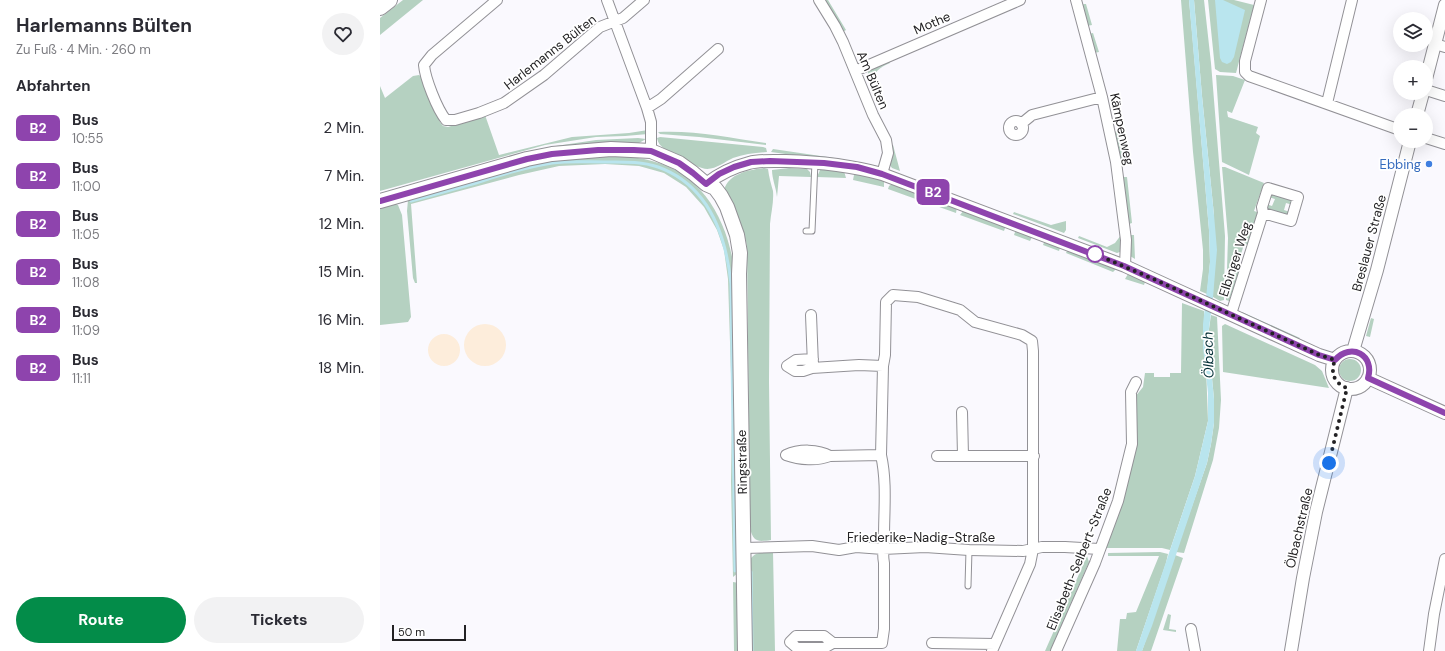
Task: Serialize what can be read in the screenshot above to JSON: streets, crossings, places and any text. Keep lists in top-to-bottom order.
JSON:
{
  "streets": {
    "main road": ["Ringstraße"],
    "street": [
      "Mothe",
      "Harlemanns Bülten",
      "Am Bülten",
      "Kämpenweg",
      "Breslauer Straße",
      "Elbinger Weg",
      "Ölbachstraße",
      "Friederike-Nadig-Straße",
      "Elisabeth-Selbert-Straße"
    ]
  },
  "crossings": [
    ["Mothe", "Am Bülten"],
    ["Breslauer Straße", "Ölbachstraße"],
    ["Ringstraße", "Friederike-Nadig-Straße"],
    ["Friederike-Nadig-Straße", "Elisabeth-Selbert-Straße"]
  ],
  "water": ["Ölbach"],
  "places": ["Ebbing"],
  "lines": ["bus line B2"],
  "scale_bar": "50 m",
  "page": {
    "heading": [
      ["Harlemanns Bülten", "Zu Fuß · 4 Min. · 260 m"],
      "Abfahrten"
    ],
    "on_map": "B2",
    "map_buttons": ["+", "−"],
    "list": [
      {
        "mark": "B2",
        "name": "Bus",
        "note": "10:55",
        "value": "2 Min."
      },
      {
        "mark": "B2",
        "name": "Bus",
        "note": "11:00",
        "value": "7 Min."
      },
      {
        "mark": "B2",
        "name": "Bus",
        "note": "11:05",
        "value": "12 Min."
      },
      {
        "mark": "B2",
        "name": "Bus",
        "note": "11:08",
        "value": "15 Min."
      },
      {
        "mark": "B2",
        "name": "Bus",
        "note": "11:09",
        "value": "16 Min."
      },
      {
        "mark": "B2",
        "name": "Bus",
        "note": "11:11",
        "value": "18 Min."
      }
    ],
    "buttons": ["Route", "Tickets"],
    "scale": "50 m"
  }
}
